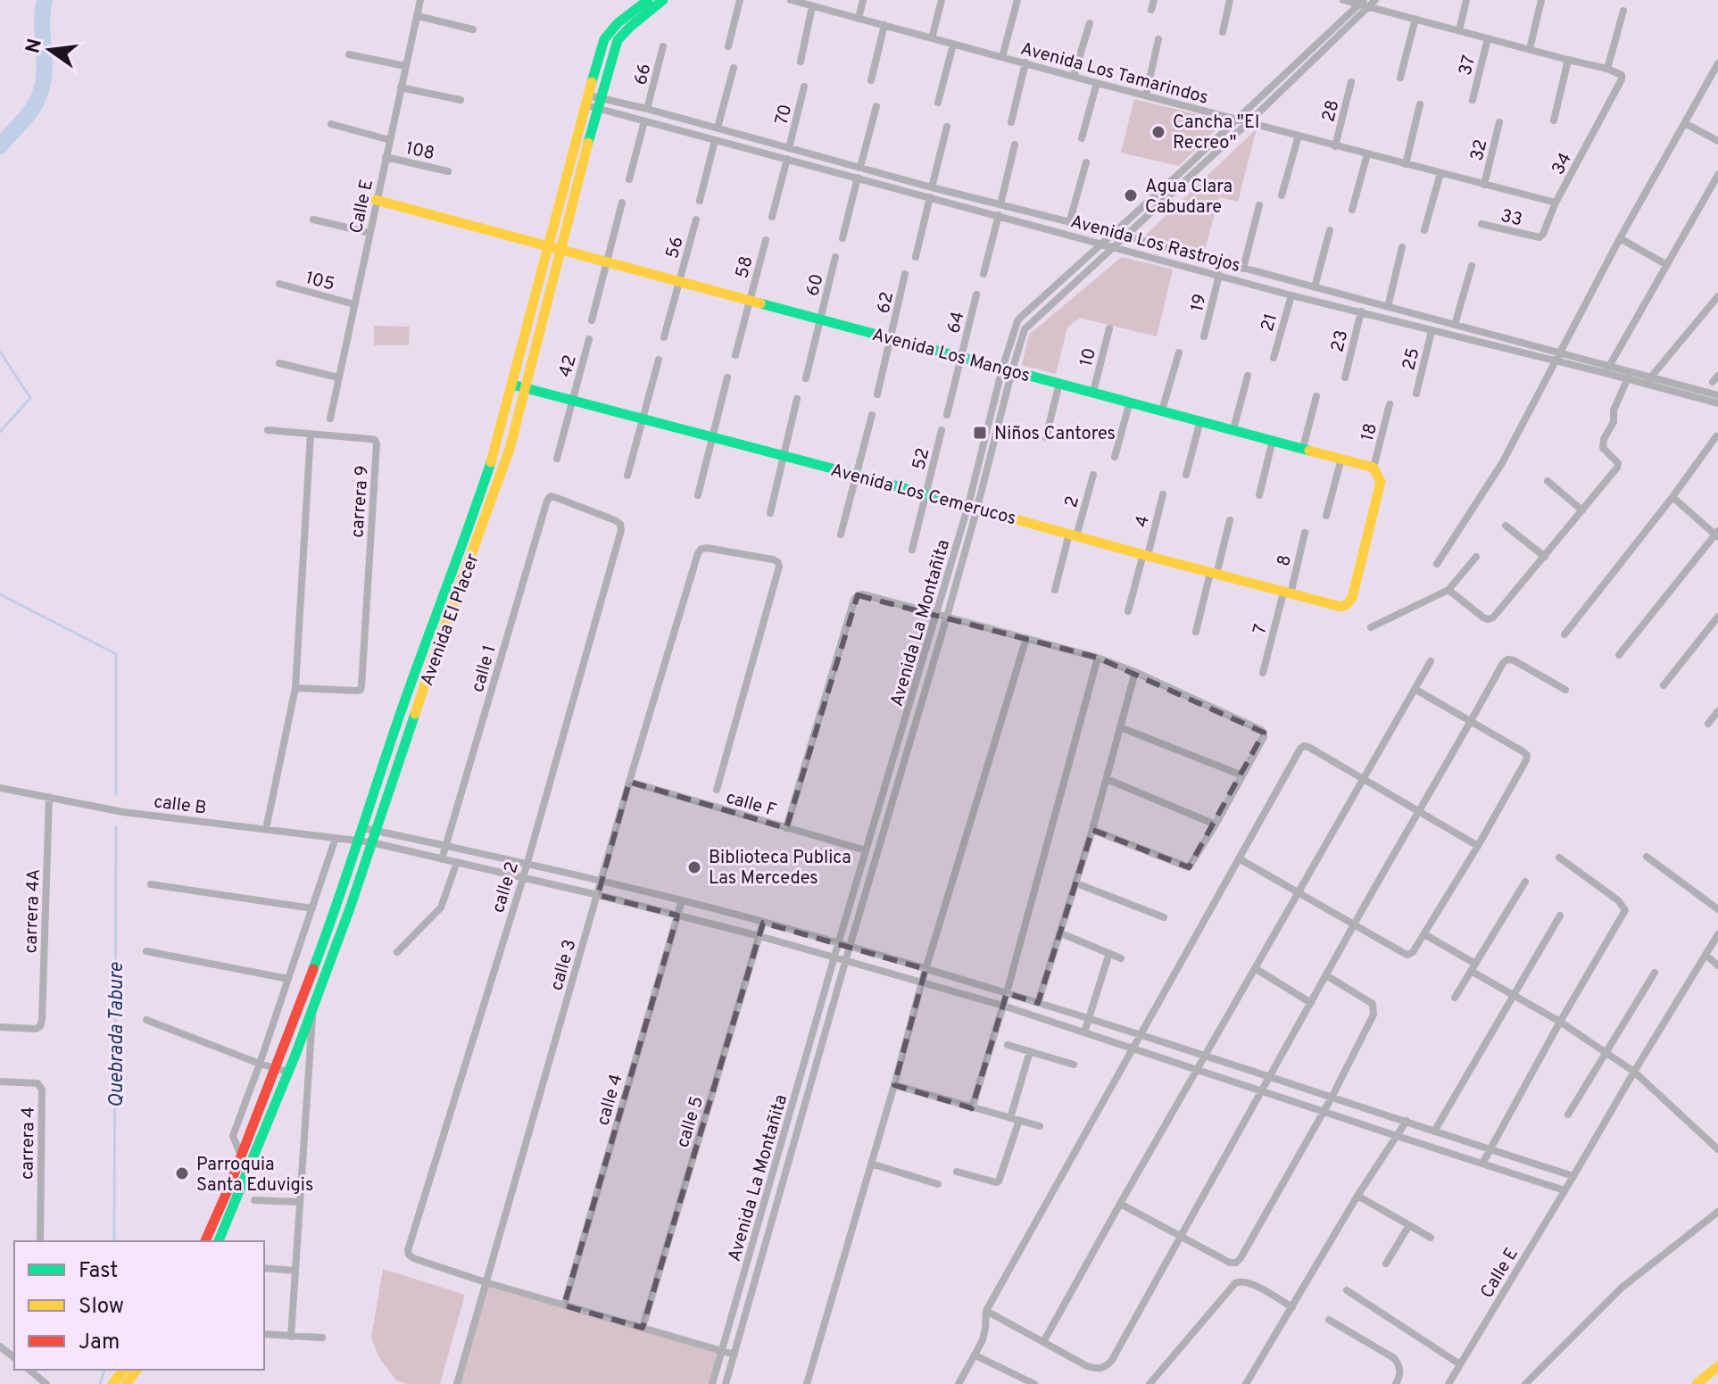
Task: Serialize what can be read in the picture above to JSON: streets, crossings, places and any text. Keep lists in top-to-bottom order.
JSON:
{
  "streets": {
    "main road": ["Avenida Los Mangos", "Avenida Los Cemerucos", "Avenida El Placer"],
    "street": [
      "37",
      "Avenida Los Tamarindos",
      "66",
      "28",
      "70",
      "108",
      "32",
      "34",
      "Calle E",
      "33",
      "Avenida Los Rastrojos",
      "56",
      "58",
      "105",
      "60",
      "62",
      "19",
      "64",
      "21",
      "23",
      "10",
      "25",
      "42",
      "18",
      "52",
      "carrera 9",
      "2",
      "4",
      "8",
      "Avenida La Montañita",
      "7",
      "calle 1",
      "calle F",
      "calle B",
      "calle 2",
      "carrera 4A",
      "calle 3",
      "calle 4",
      "calle 5",
      "carrera 4"
    ]
  },
  "crossings": [
    ["Avenida Los Tamarindos", "28"],
    ["Avenida Los Tamarindos", "32"],
    ["Avenida Los Tamarindos", "34"],
    ["Avenida Los Tamarindos", "33"],
    ["Avenida Los Tamarindos", "Avenida La Montañita"],
    ["66", "Avenida Los Rastrojos"],
    ["70", "Avenida Los Rastrojos"],
    ["108", "Calle E"],
    ["34", "33"],
    ["Calle E", "105"],
    ["Calle E", "Avenida Los Mangos"],
    ["Calle E", "calle B"],
    ["Avenida Los Rastrojos", "19"],
    ["Avenida Los Rastrojos", "21"],
    ["Avenida Los Rastrojos", "23"],
    ["Avenida Los Rastrojos", "25"],
    ["Avenida Los Rastrojos", "Avenida El Placer"],
    ["Avenida Los Rastrojos", "Avenida La Montañita"],
    ["56", "Avenida Los Mangos"],
    ["58", "Avenida Los Mangos"],
    ["60", "Avenida Los Mangos"],
    ["62", "Avenida Los Mangos"],
    ["64", "Avenida Los Mangos"],
    ["Avenida Los Mangos", "10"],
    ["Avenida Los Mangos", "18"],
    ["Avenida Los Mangos", "Avenida Los Cemerucos"],
    ["Avenida Los Mangos", "Avenida El Placer"],
    ["Avenida Los Mangos", "Avenida La Montañita"],
    ["42", "Avenida Los Cemerucos"],
    ["18", "Avenida Los Cemerucos"],
    ["52", "Avenida Los Cemerucos"],
    ["Avenida Los Cemerucos", "2"],
    ["Avenida Los Cemerucos", "4"],
    ["Avenida Los Cemerucos", "8"],
    ["Avenida Los Cemerucos", "Avenida El Placer"],
    ["Avenida Los Cemerucos", "Avenida La Montañita"],
    ["Avenida Los Cemerucos", "7"],
    ["8", "7"],
    ["Avenida El Placer", "calle B"],
    ["Avenida La Montañita", "calle F"],
    ["Avenida La Montañita", "calle B"],
    ["calle 1", "calle B"],
    ["calle 1", "calle 2"],
    ["calle F", "calle 3"],
    ["calle B", "calle 2"],
    ["calle B", "carrera 4A"],
    ["calle B", "calle 3"],
    ["calle B", "calle 4"],
    ["calle B", "calle 5"],
    ["calle 2", "calle 3"]
  ],
  "water": ["Quebrada Tabure"],
  "places": {
    "other": [
      "Cancha \"El Recreo\"",
      "Agua Clara Cabudare",
      "Biblioteca Publica Las Mercedes",
      "Parroquia Santa Eduvigis"
    ],
    "transit": ["Niños Cantores"]
  },
  "legend": ["Fast", "Slow", "Jam"],
  "north": "left"
}
